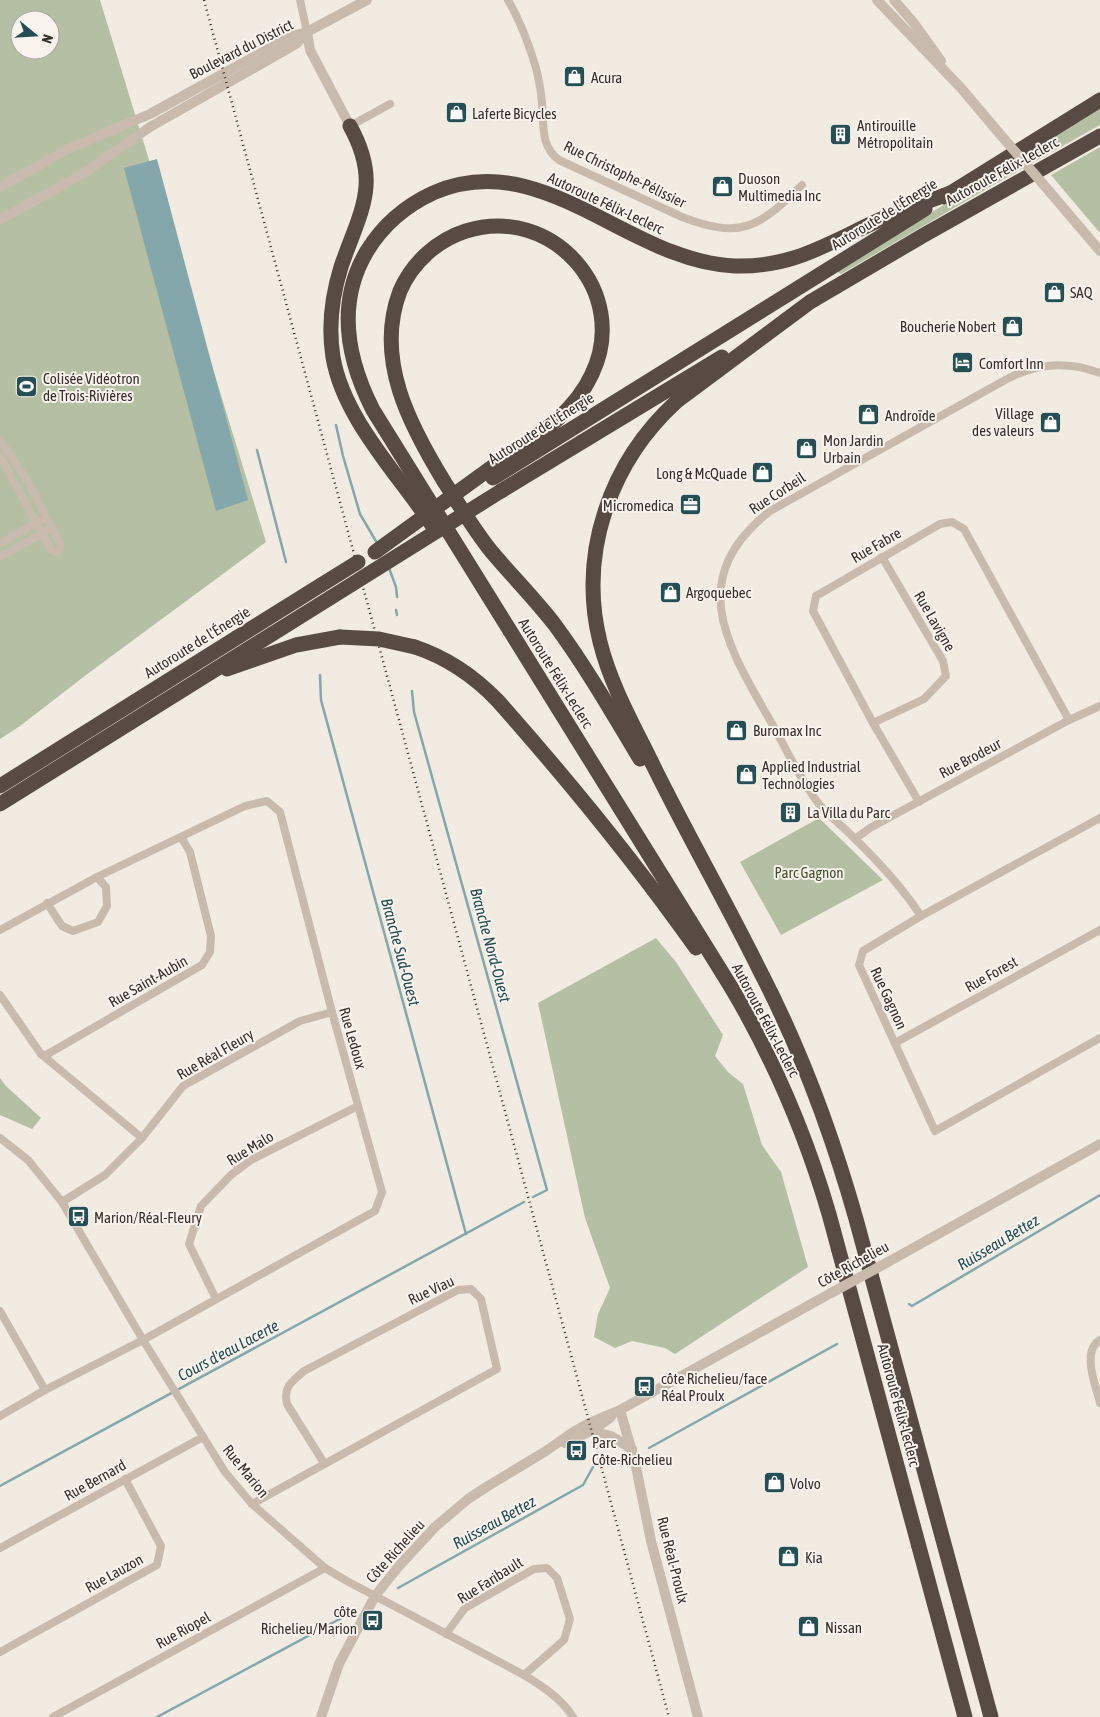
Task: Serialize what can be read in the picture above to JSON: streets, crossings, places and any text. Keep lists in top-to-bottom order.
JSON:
{
  "streets": {
    "highway": ["Autoroute Félix-Leclerc", "Autoroute de l'Énergie"],
    "street": [
      "Boulevard du District",
      "Rue Christophe-Pélissier",
      "Rue Corbeil",
      "Rue Fabre",
      "Rue Lavigne",
      "Rue Brodeur",
      "Rue Forest",
      "Rue Saint-Aubin",
      "Rue Gagnon",
      "Rue Ledoux",
      "Rue Réal Fleury",
      "Rue Malo",
      "Côte Richelieu",
      "Rue Viau",
      "Rue Marion",
      "Rue Bernard",
      "Rue Réal-Proulx",
      "Rue Lauzon",
      "Rue Faribault",
      "Rue Riopel"
    ]
  },
  "crossings": [
    ["Autoroute Félix-Leclerc", "Autoroute de l'Énergie"],
    ["Rue Corbeil", "Rue Brodeur"],
    ["Rue Corbeil", "Rue Gagnon"],
    ["Rue Fabre", "Rue Lavigne"],
    ["Rue Fabre", "Rue Brodeur"],
    ["Rue Forest", "Rue Gagnon"],
    ["Rue Saint-Aubin", "Rue Ledoux"],
    ["Rue Ledoux", "Rue Réal Fleury"],
    ["Rue Ledoux", "Rue Malo"],
    ["Rue Ledoux", "Rue Marion"],
    ["Rue Réal Fleury", "Rue Marion"],
    ["Côte Richelieu", "Rue Marion"],
    ["Côte Richelieu", "Rue Réal-Proulx"],
    ["Rue Viau", "Rue Marion"],
    ["Rue Marion", "Rue Bernard"],
    ["Rue Marion", "Rue Faribault"],
    ["Rue Marion", "Rue Riopel"],
    ["Rue Bernard", "Rue Lauzon"]
  ],
  "water": [
    "Branche Nord-Ouest",
    "Branche Sud-Ouest",
    "Ruisseau Bettez",
    "Cours d'eau Lacerte"
  ],
  "parks": ["Parc Gagnon"],
  "places": {
    "shop": [
      "Acura",
      "Laferte Bicycles",
      "Duoson Multimedia Inc",
      "SAQ",
      "Boucherie Nobert",
      "Androïde",
      "Village des valeurs",
      "Mon Jardin Urbain",
      "Long & McQuade",
      "Argoquebec",
      "Buromax Inc",
      "Applied Industrial Technologies",
      "Volvo",
      "Kia",
      "Nissan"
    ],
    "building": ["Antirouille Métropolitain", "La Villa du Parc"],
    "hotel": ["Comfort Inn"],
    "sports": ["Colisée Vidéotron de Trois-Rivières"],
    "office": ["Micromedica"],
    "bus stop": [
      "Marion/Réal-Fleury",
      "côte Richelieu/face Réal Proulx",
      "Parc Côte-Richelieu",
      "côte Richelieu/Marion"
    ]
  },
  "north": "right"
}
